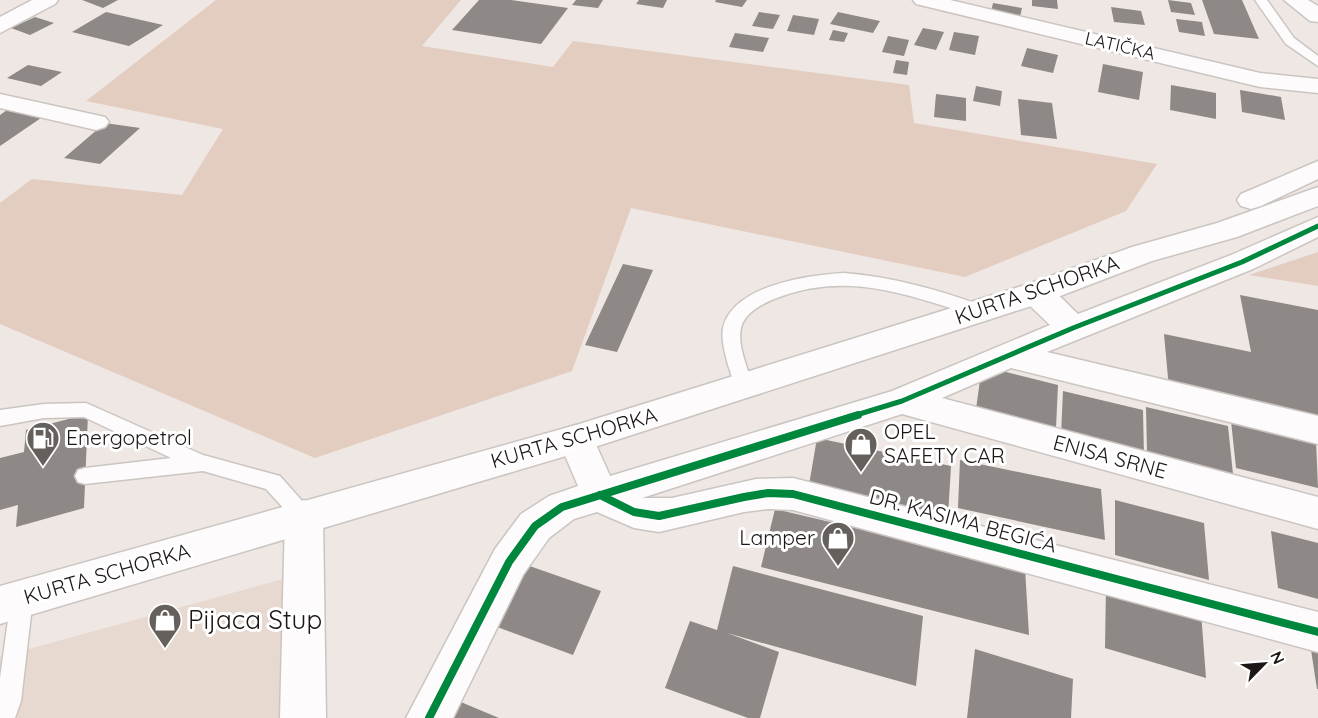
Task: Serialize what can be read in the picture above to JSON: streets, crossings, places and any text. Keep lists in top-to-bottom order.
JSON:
{
  "streets": {
    "street": [
      "LATIČKA",
      "KURTA SCHORKA",
      "ENISA SRNE",
      "DR. KASIMA BEGIĆA"
    ]
  },
  "places": {
    "fuel station": ["Energopetrol"],
    "shop": ["OPEL SAFETY CAR", "Lamper", "Pijaca Stup"]
  },
  "north": "top right"
}
